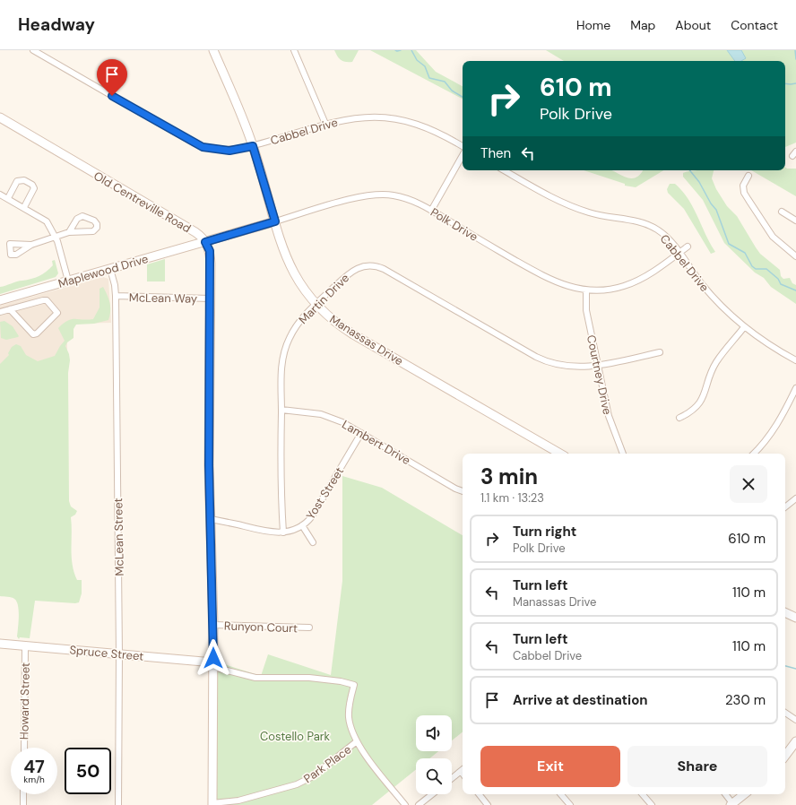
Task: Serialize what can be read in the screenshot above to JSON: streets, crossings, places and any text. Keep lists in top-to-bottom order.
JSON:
{
  "streets": {
    "main road": [
      "Old Centreville Road",
      "Polk Drive",
      "Maplewood Drive",
      "Manassas Drive",
      "Spruce Street"
    ],
    "street": [
      "Cabbel Drive",
      "McLean Way",
      "Martin Drive",
      "Courtney Drive",
      "Lambert Drive",
      "Yost Street",
      "McLean Street",
      "Runyon Court",
      "Howard Street",
      "Park Place"
    ]
  },
  "crossings": [
    ["Cabbel Drive", "Polk Drive"],
    ["Cabbel Drive", "Manassas Drive"],
    ["Old Centreville Road", "Polk Drive"],
    ["Old Centreville Road", "Maplewood Drive"],
    ["Polk Drive", "Maplewood Drive"],
    ["Polk Drive", "Manassas Drive"],
    ["Polk Drive", "Courtney Drive"],
    ["Maplewood Drive", "McLean Street"],
    ["McLean Way", "McLean Street"],
    ["Martin Drive", "Manassas Drive"],
    ["Martin Drive", "Courtney Drive"],
    ["Martin Drive", "Lambert Drive"],
    ["Martin Drive", "Yost Street"],
    ["Lambert Drive", "Yost Street"],
    ["McLean Street", "Spruce Street"],
    ["Spruce Street", "Howard Street"],
    ["Spruce Street", "Park Place"]
  ],
  "parks": ["Costello Park"],
  "page": {
    "header": "Headway",
    "nav": [
      "Home",
      "Map",
      "About",
      "Contact"
    ],
    "turn": ["610 m", "Polk Drive"],
    "then": "Then",
    "heading": ["3 min", "1.1 km · 13:23"],
    "list": [
      {
        "name": "Turn right",
        "note": "Polk Drive",
        "value": "610 m"
      },
      {
        "name": "Turn left",
        "note": "Manassas Drive",
        "value": "110 m"
      },
      {
        "name": "Turn left",
        "note": "Cabbel Drive",
        "value": "110 m"
      },
      {
        "name": "Arrive at destination",
        "value": "230 m"
      }
    ],
    "buttons": ["Exit", "Share"],
    "speed": "47 km/h",
    "limit": "50"
  }
}
